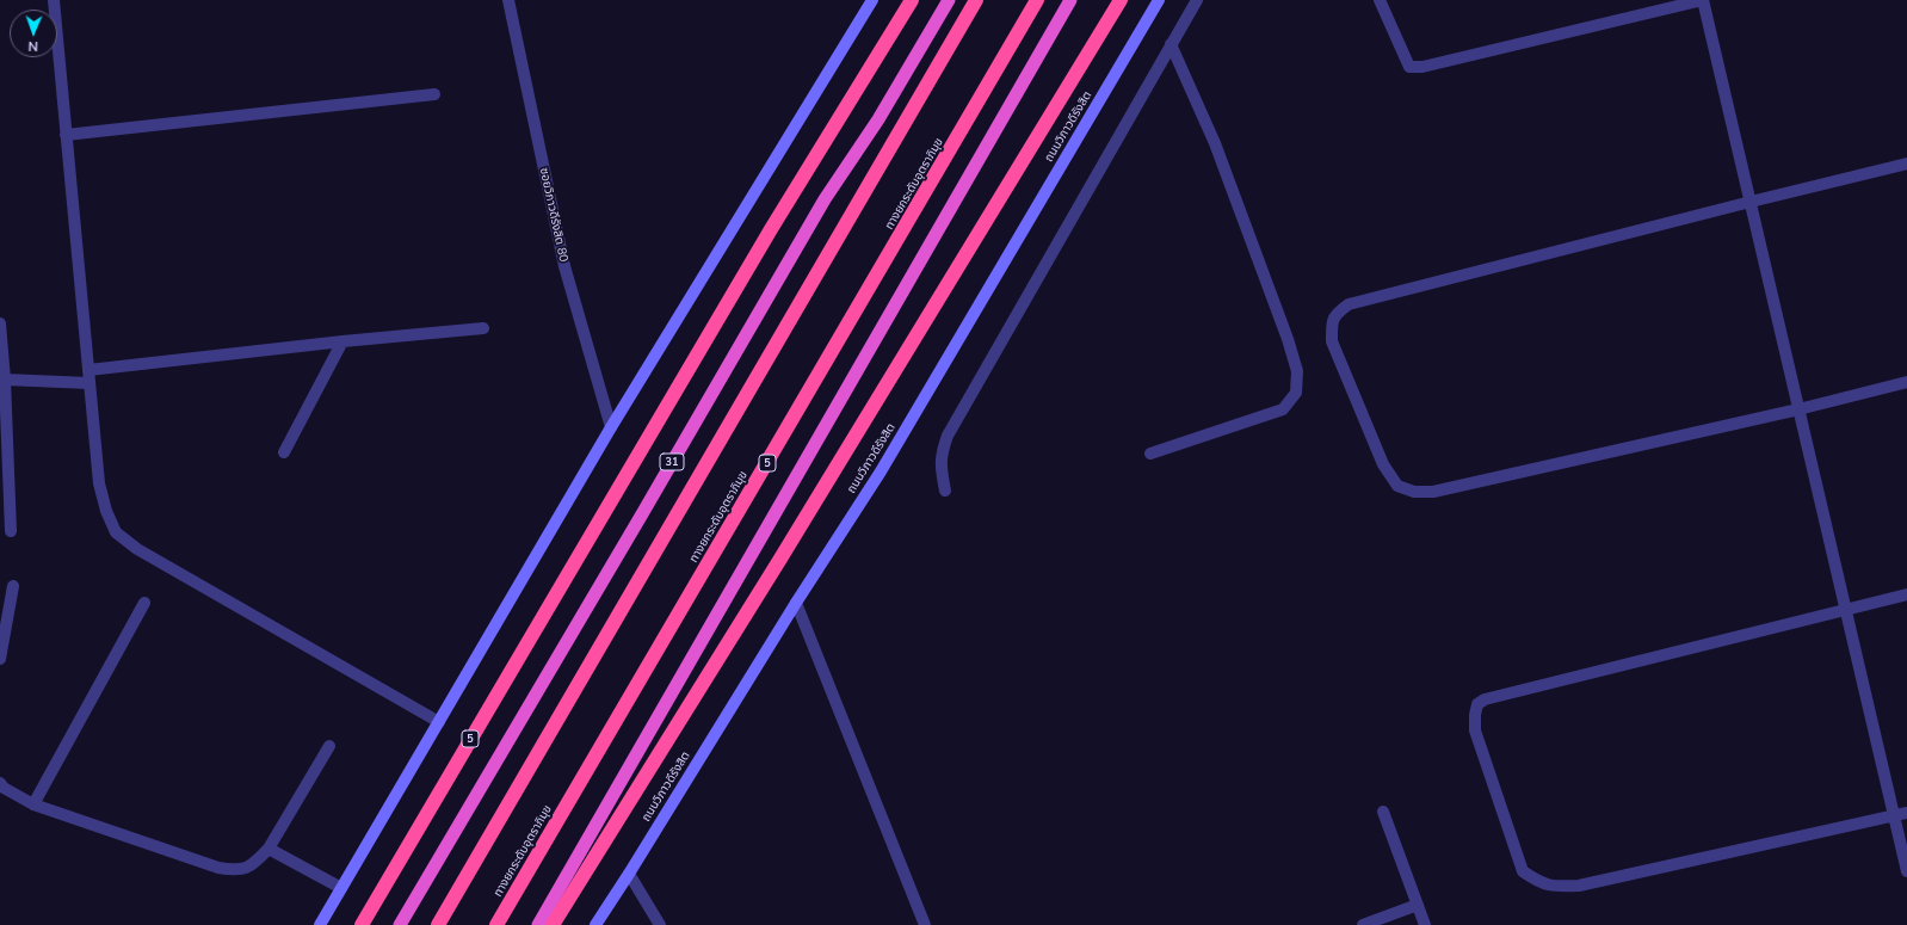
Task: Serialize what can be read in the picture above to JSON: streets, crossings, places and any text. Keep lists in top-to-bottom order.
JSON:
{
  "streets": {
    "highway": ["ทางยกระดับอุตราภิมุข", "31", "5"],
    "main road": ["ถนนวิภาวดีรังสิต"],
    "street": ["ซอยวิภาวดีรังสิต 80"]
  },
  "north": "bottom"
}
